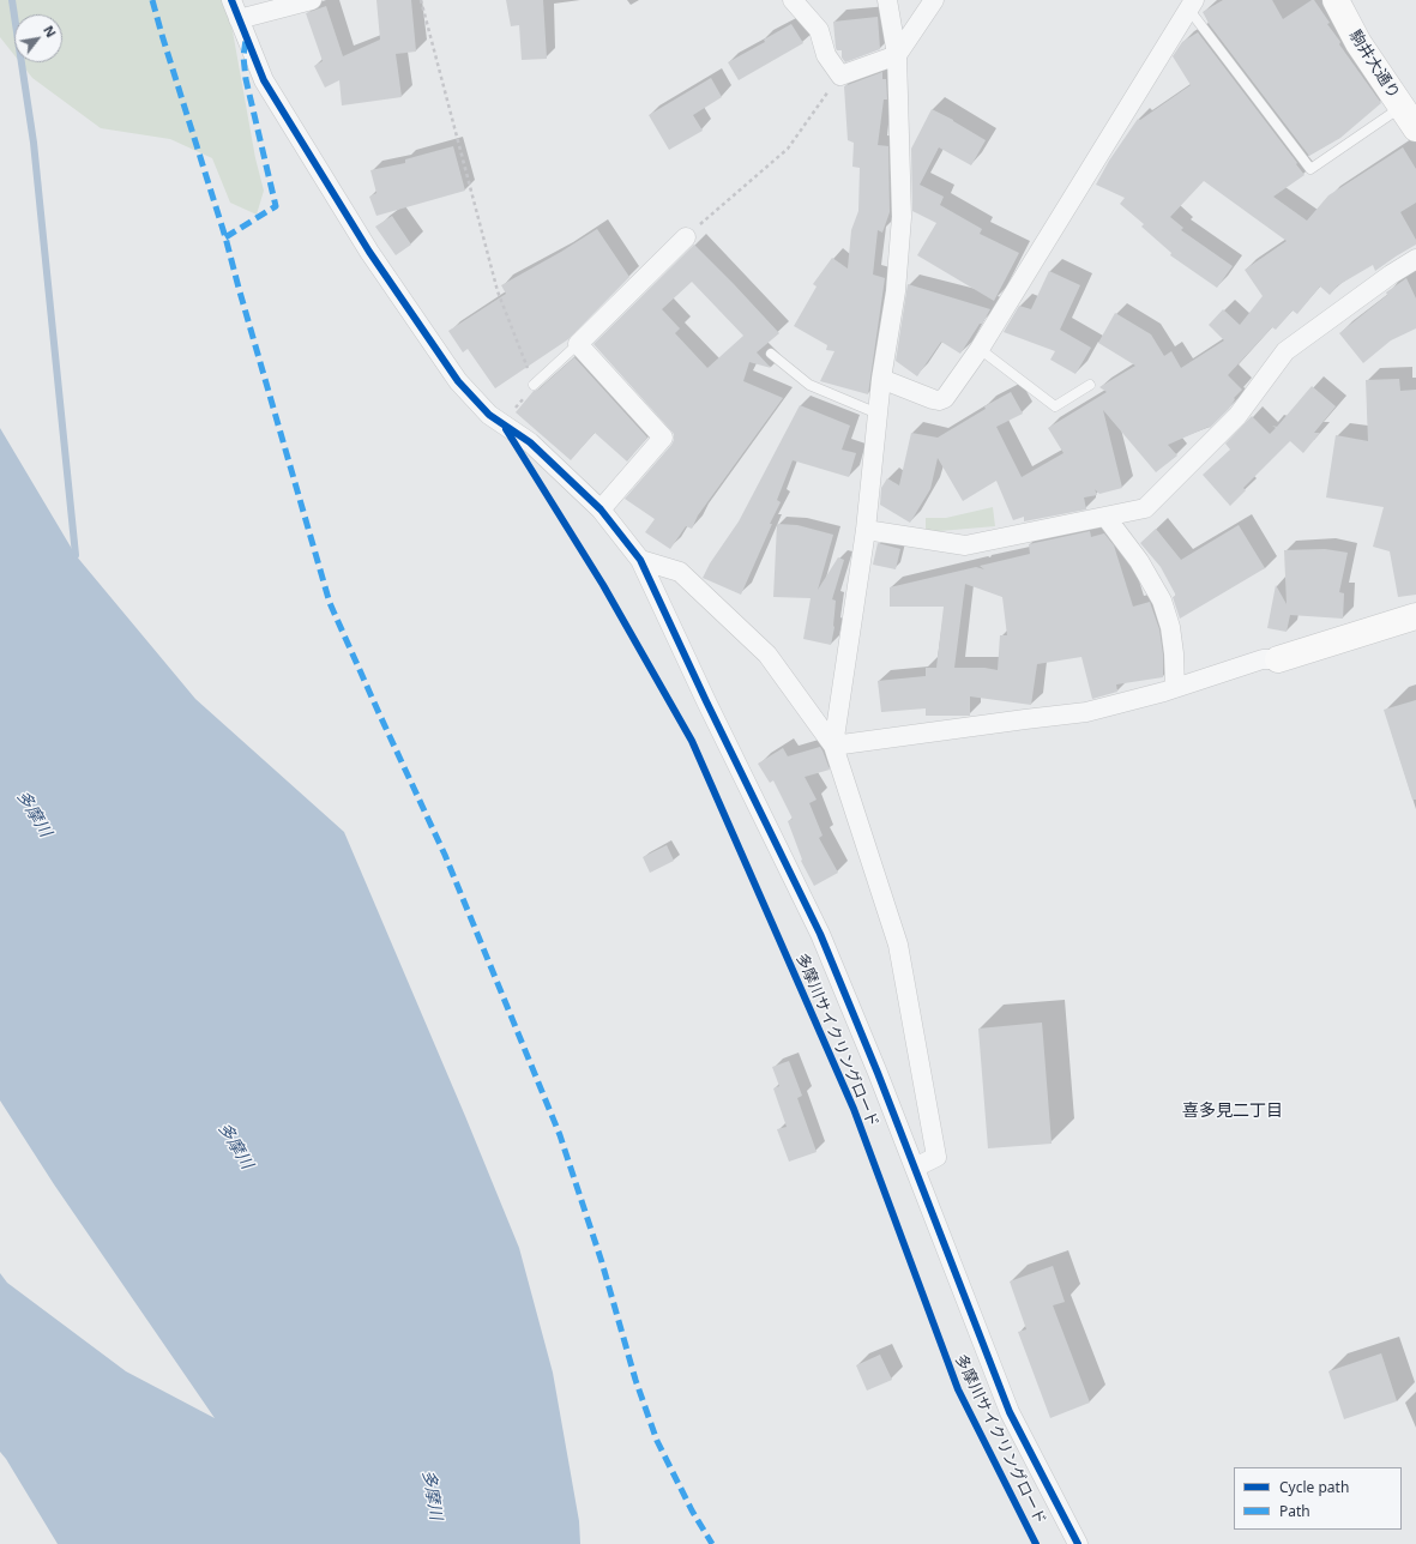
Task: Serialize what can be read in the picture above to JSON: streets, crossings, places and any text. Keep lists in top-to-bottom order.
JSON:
{
  "streets": {
    "street": ["駒井大通り"],
    "cycle path": ["多摩川サイクリングロード"]
  },
  "districts": ["喜多見二丁目"],
  "water": ["多摩川"],
  "legend": ["Cycle path", "Path"],
  "north": "top right"
}
